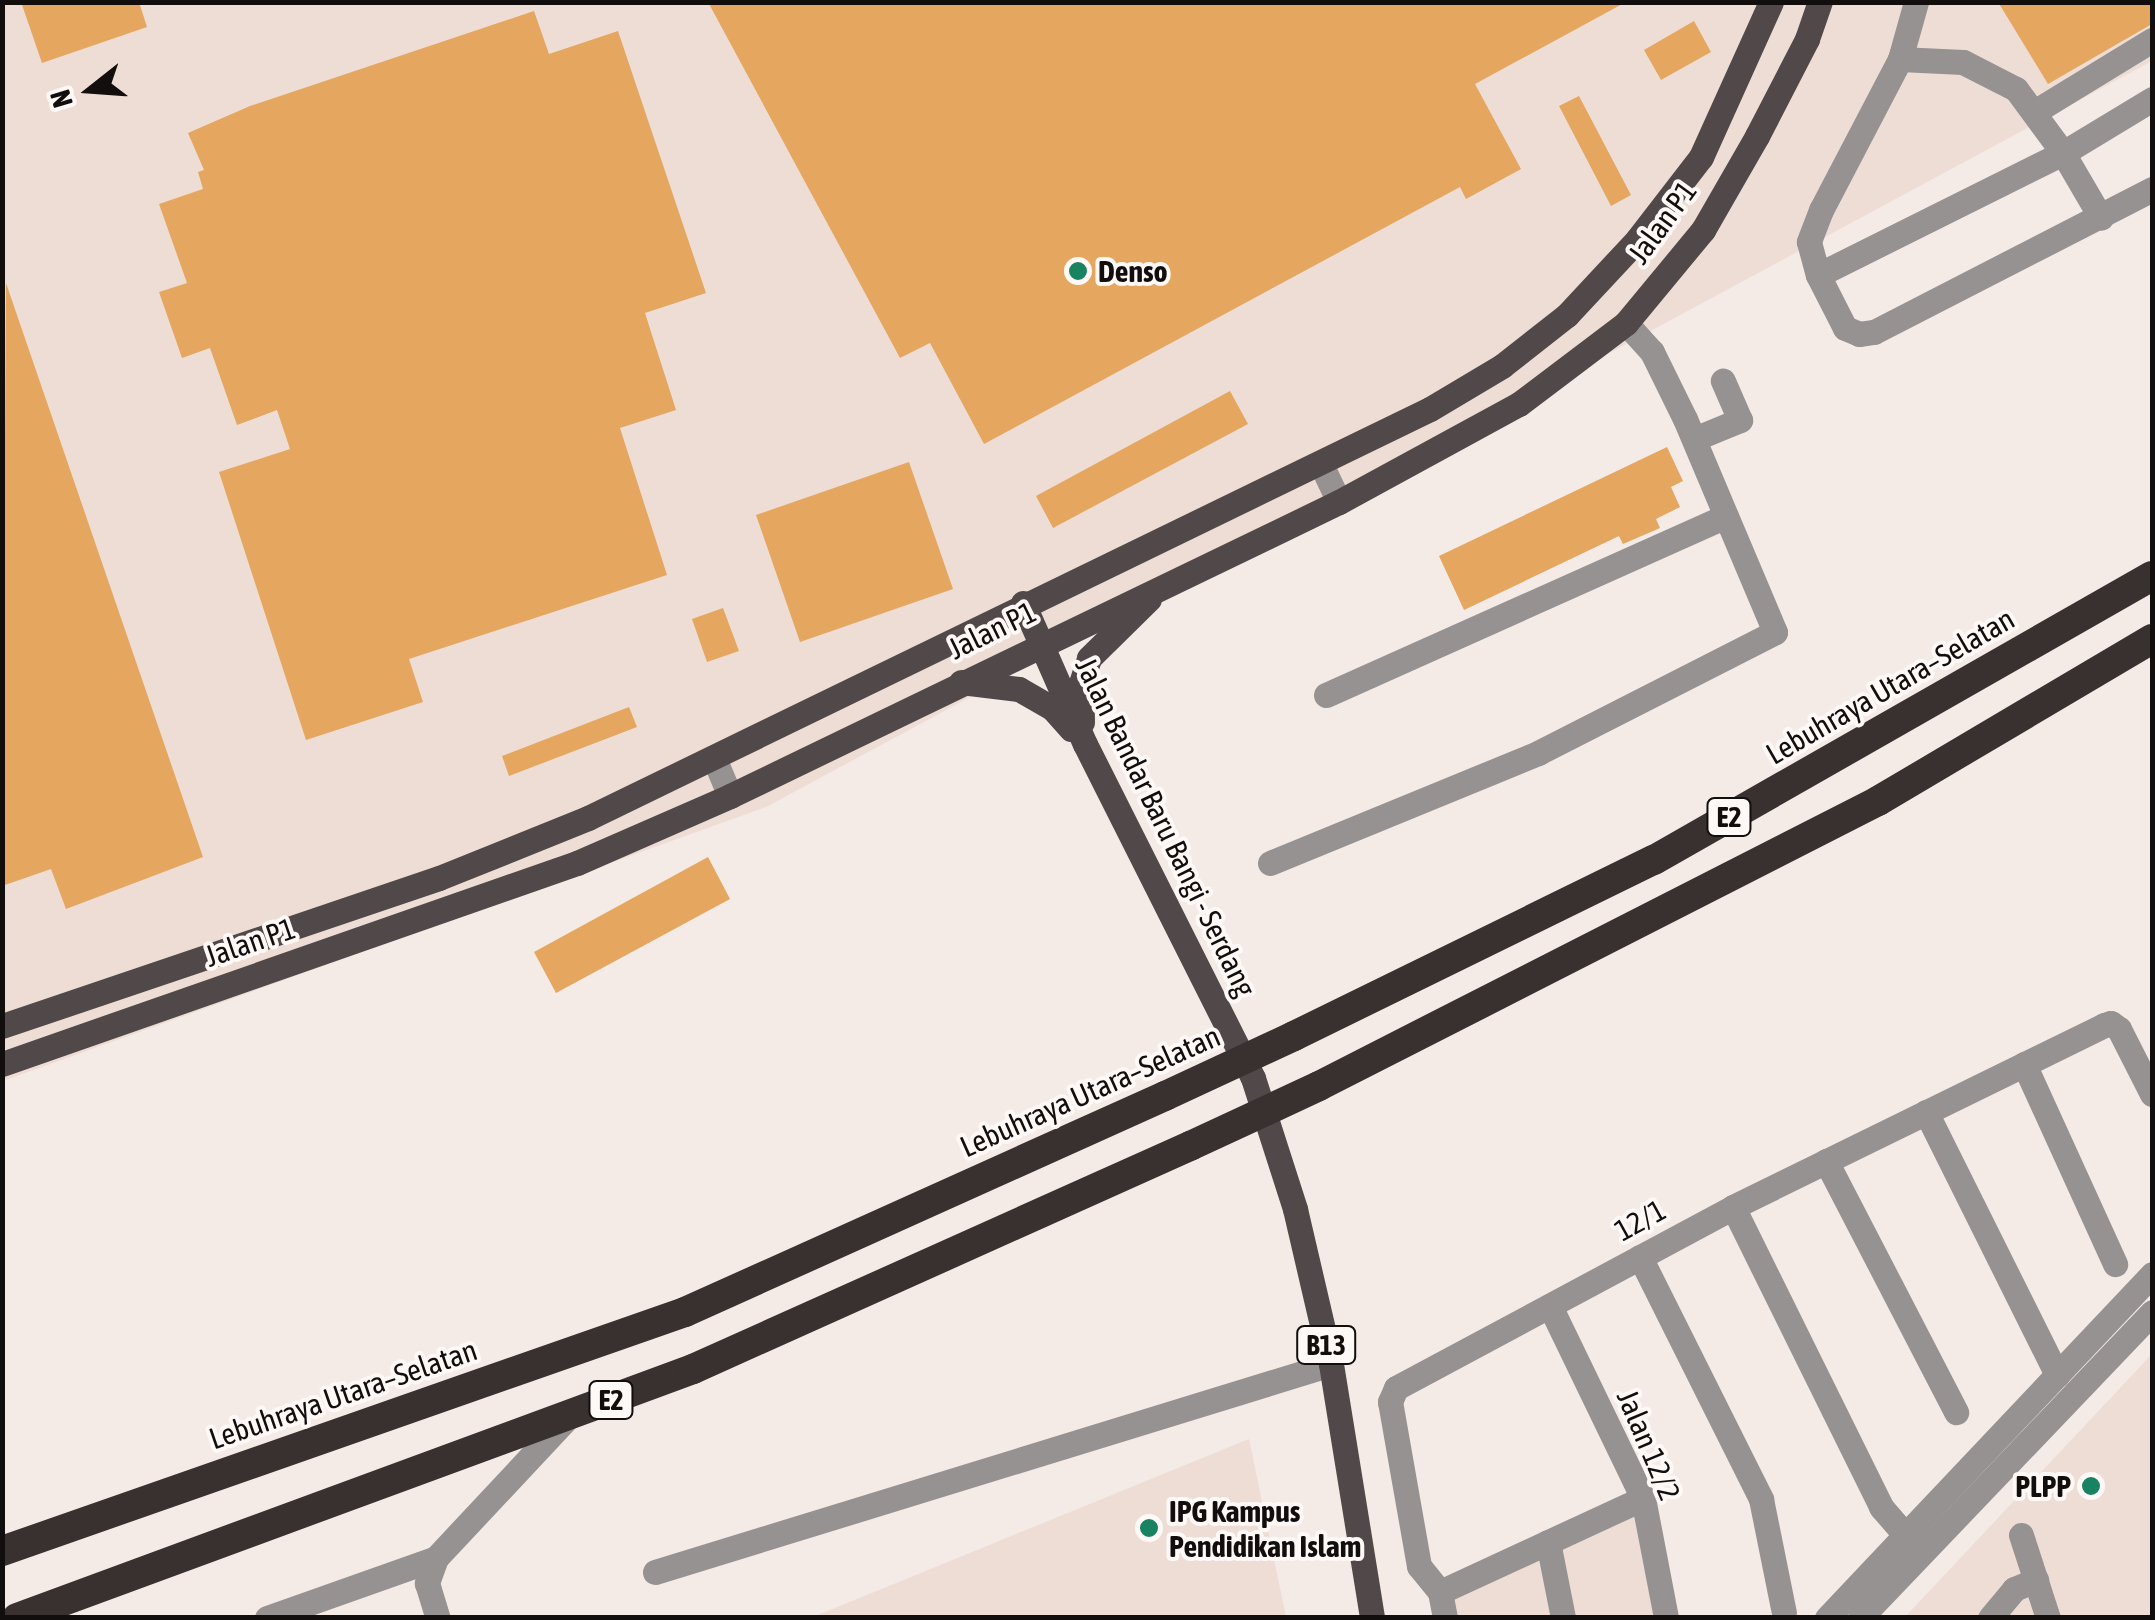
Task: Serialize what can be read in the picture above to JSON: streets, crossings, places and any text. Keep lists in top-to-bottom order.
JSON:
{
  "streets": {
    "highway": ["Lebuhraya Utara–Selatan", "E2"],
    "main road": ["Jalan P1", "Jalan Bandar Baru Bangi - Serdang", "B13"],
    "street": ["12/1", "Jalan 12/2"]
  },
  "crossings": [
    ["Jalan P1", "Jalan Bandar Baru Bangi - Serdang"],
    ["Jalan Bandar Baru Bangi - Serdang", "B13"],
    ["12/1", "Jalan 12/2"]
  ],
  "places": ["Denso", "PLPP", "IPG Kampus Pendidikan Islam"],
  "north": "left"
}
